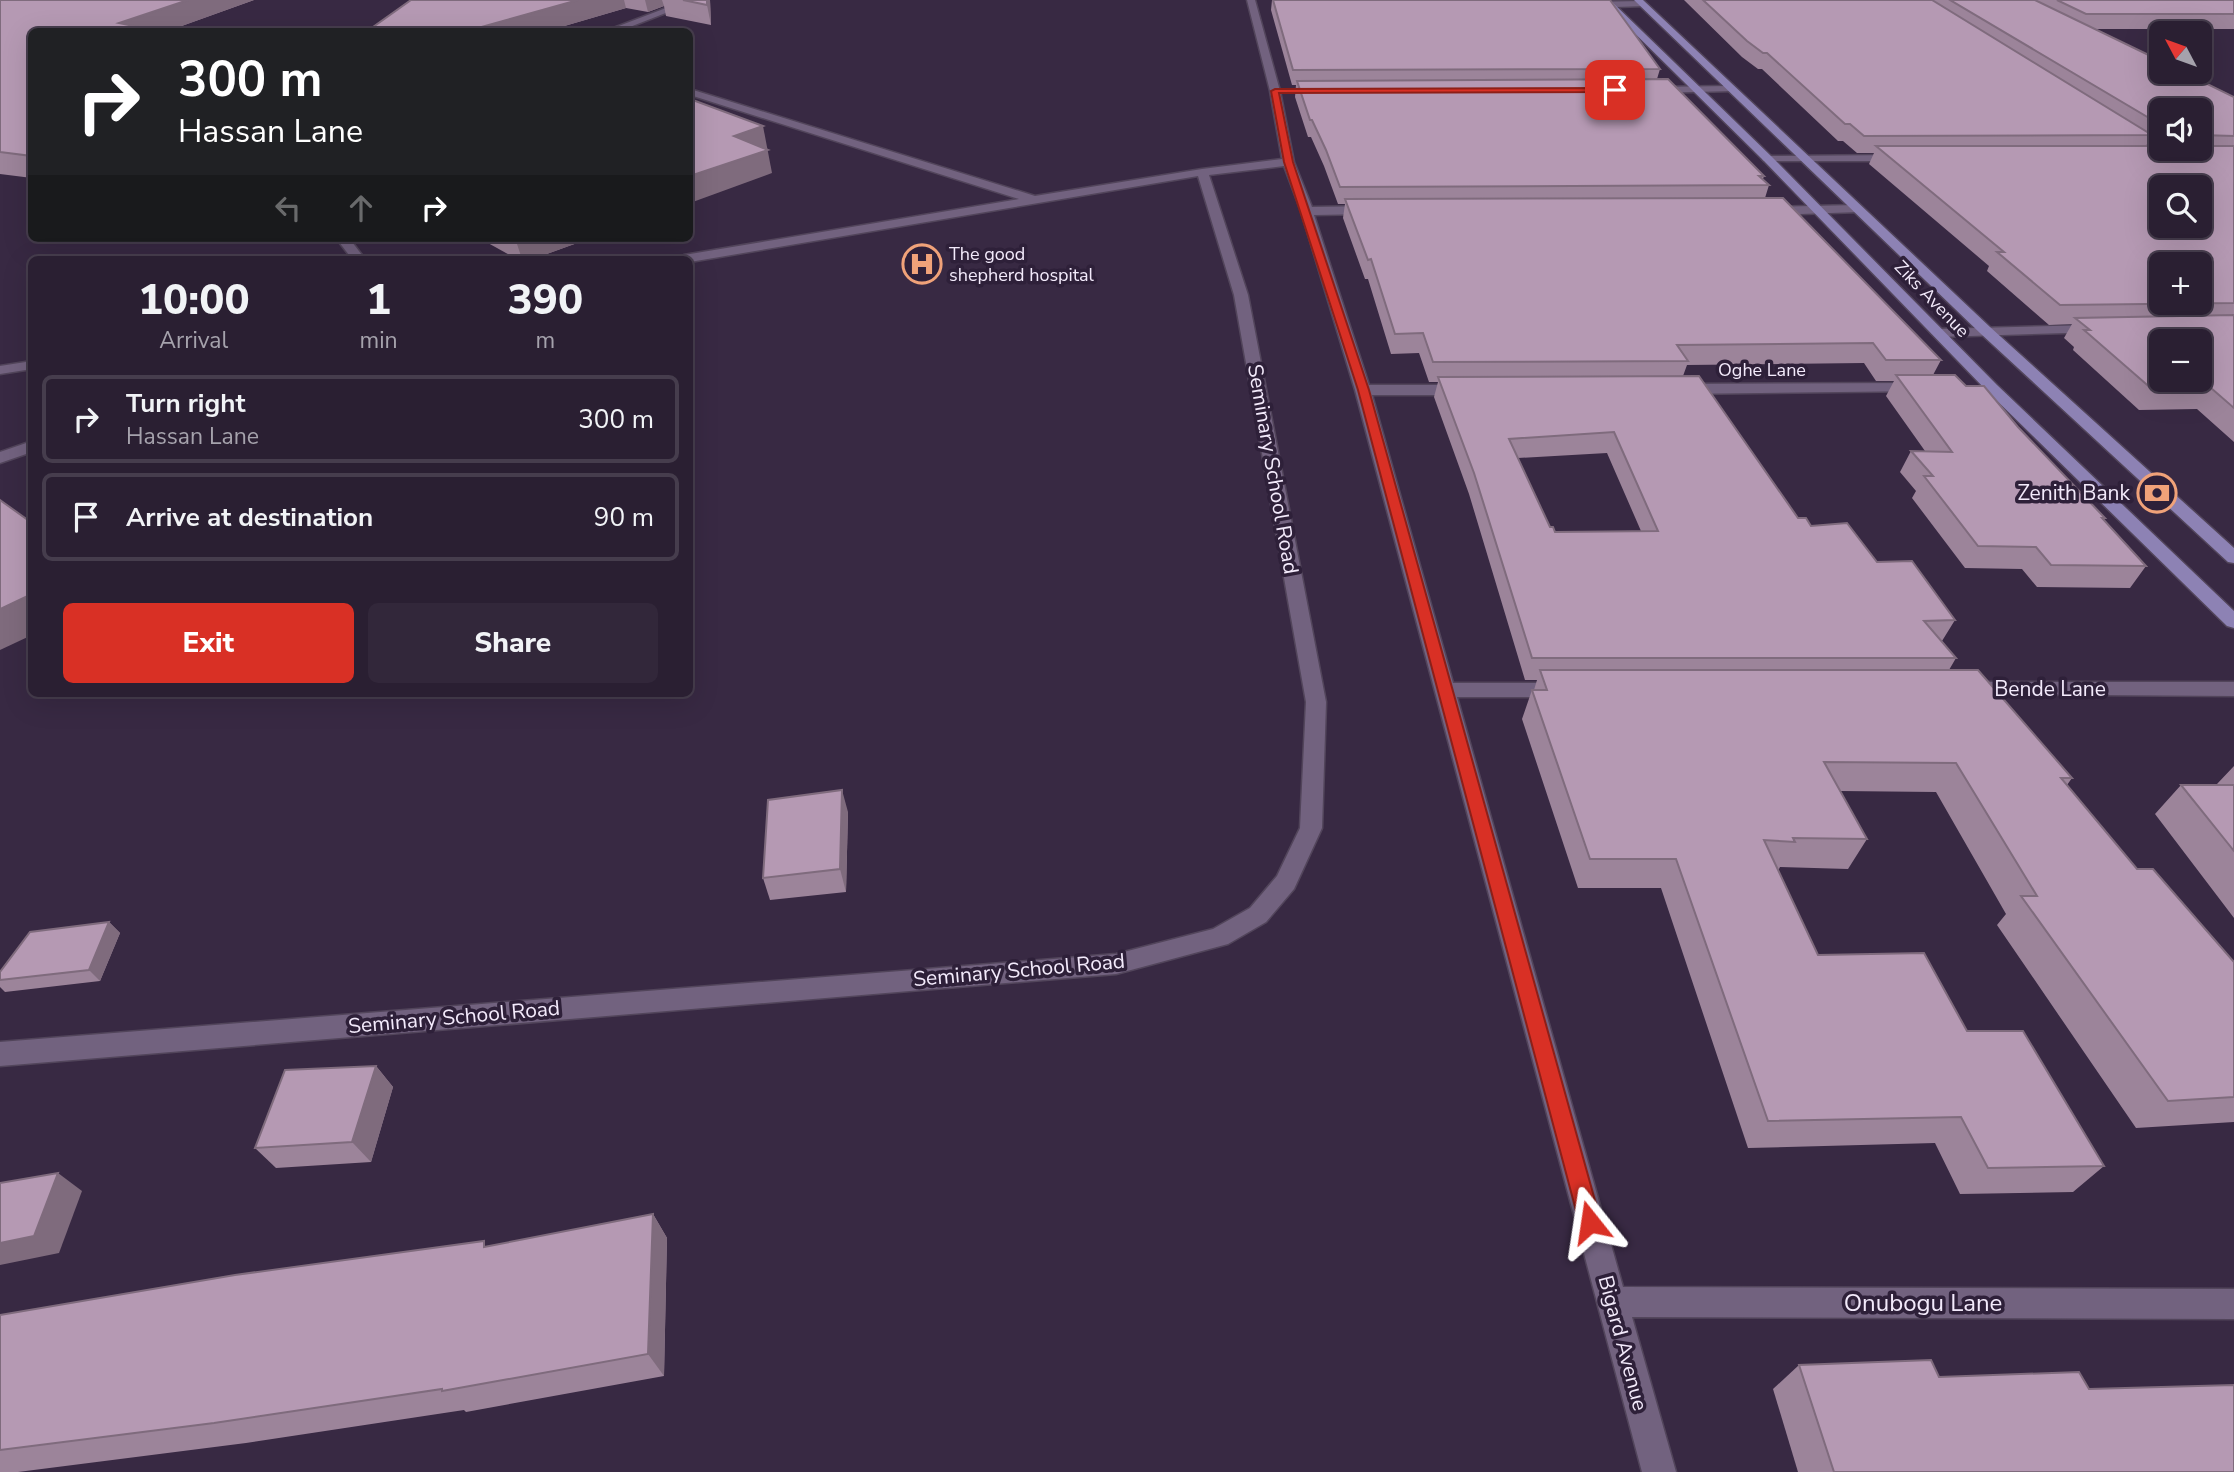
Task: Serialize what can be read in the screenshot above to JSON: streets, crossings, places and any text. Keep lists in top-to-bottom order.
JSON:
{
  "streets": {
    "main road": ["Ziks Avenue"],
    "street": [
      "Oghe Lane",
      "Seminary School Road",
      "Bende Lane",
      "Onubogu Lane",
      "Bigard Avenue"
    ]
  },
  "crossings": [
    ["Onubogu Lane", "Bigard Avenue"]
  ],
  "places": {
    "hospital": ["The good shepherd hospital"],
    "bank": ["Zenith Bank"]
  },
  "north": "top left",
  "page": {
    "map_buttons": ["+", "−"],
    "turn": ["300 m", "Hassan Lane"],
    "eta": [
      "10:00",
      "Arrival",
      "1",
      "min",
      "390",
      "m"
    ],
    "list": [
      {
        "name": "Turn right",
        "note": "Hassan Lane",
        "value": "300 m"
      },
      {
        "name": "Arrive at destination",
        "value": "90 m"
      }
    ],
    "buttons": ["Exit", "Share"]
  }
}
